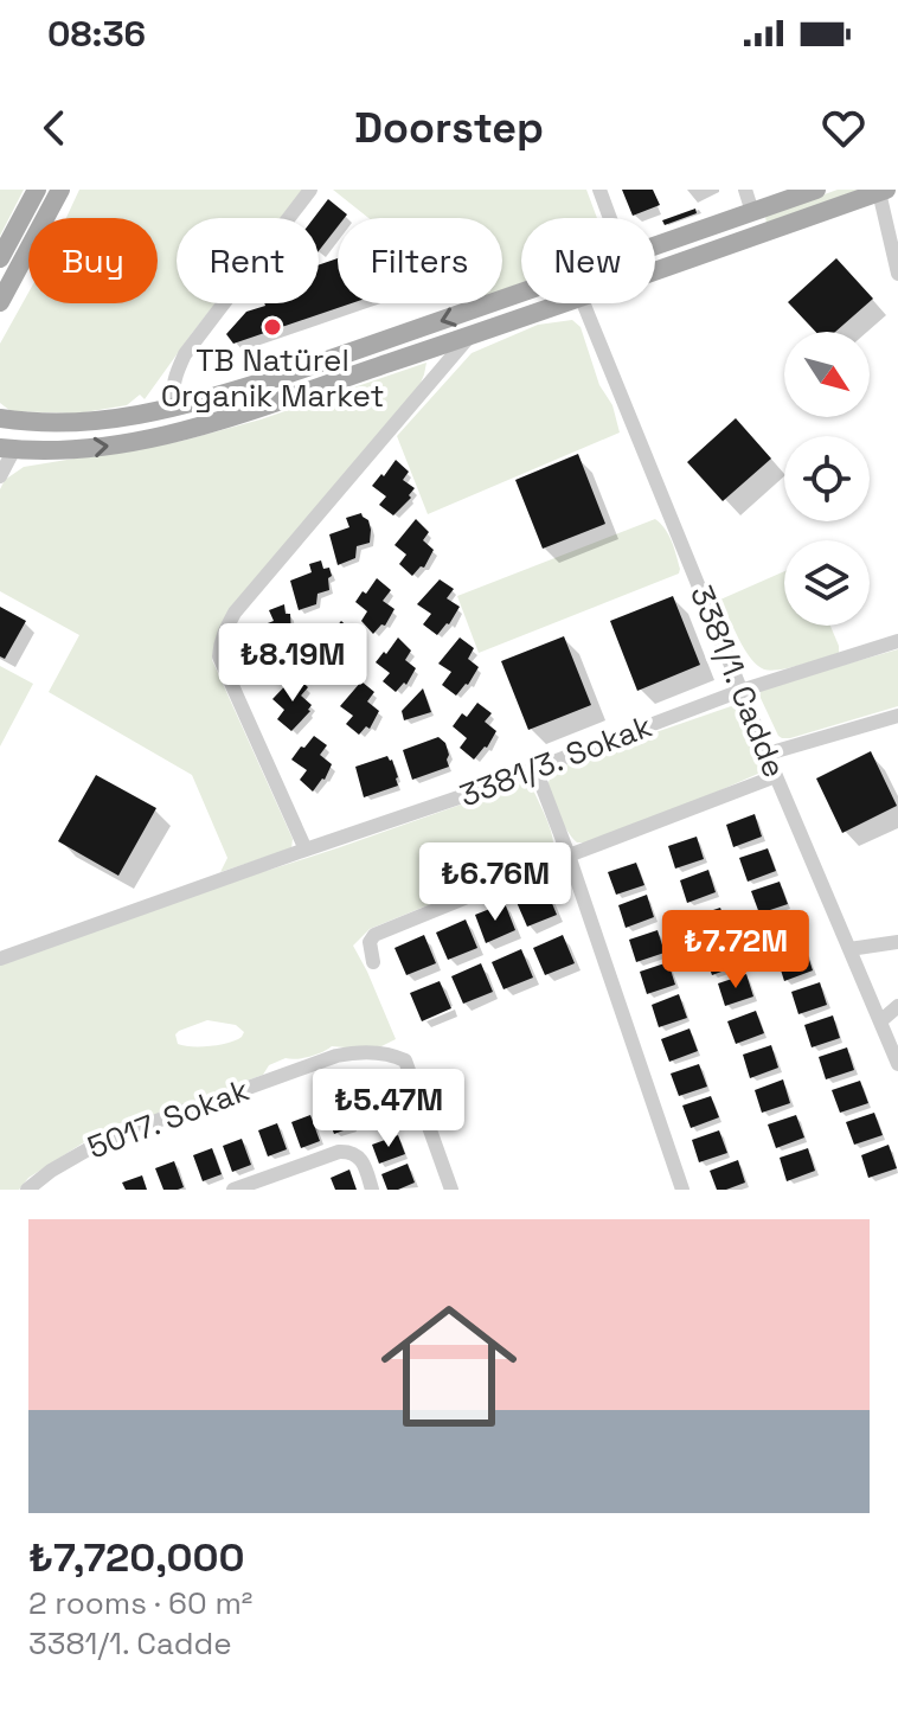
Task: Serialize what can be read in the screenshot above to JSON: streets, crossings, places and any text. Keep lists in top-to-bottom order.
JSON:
{
  "streets": {
    "street": ["3381/1. Cadde", "3381/3. Sokak", "5017. Sokak"]
  },
  "crossings": [
    ["3381/1. Cadde", "3381/3. Sokak"]
  ],
  "places": ["TB Natürel Organik Market"],
  "north": "bottom right",
  "page": {
    "status": "08:36",
    "header": "Doorstep",
    "chip": [
      "Buy",
      "Rent",
      "Filters",
      "New"
    ],
    "price": [
      "₺8.19M",
      "₺6.76M",
      "₺7.72M",
      "₺5.47M"
    ],
    "list": [
      {
        "name": "₺7,720,000",
        "note": "2 rooms · 60 m² · 3381/1. Cadde"
      }
    ]
  }
}
